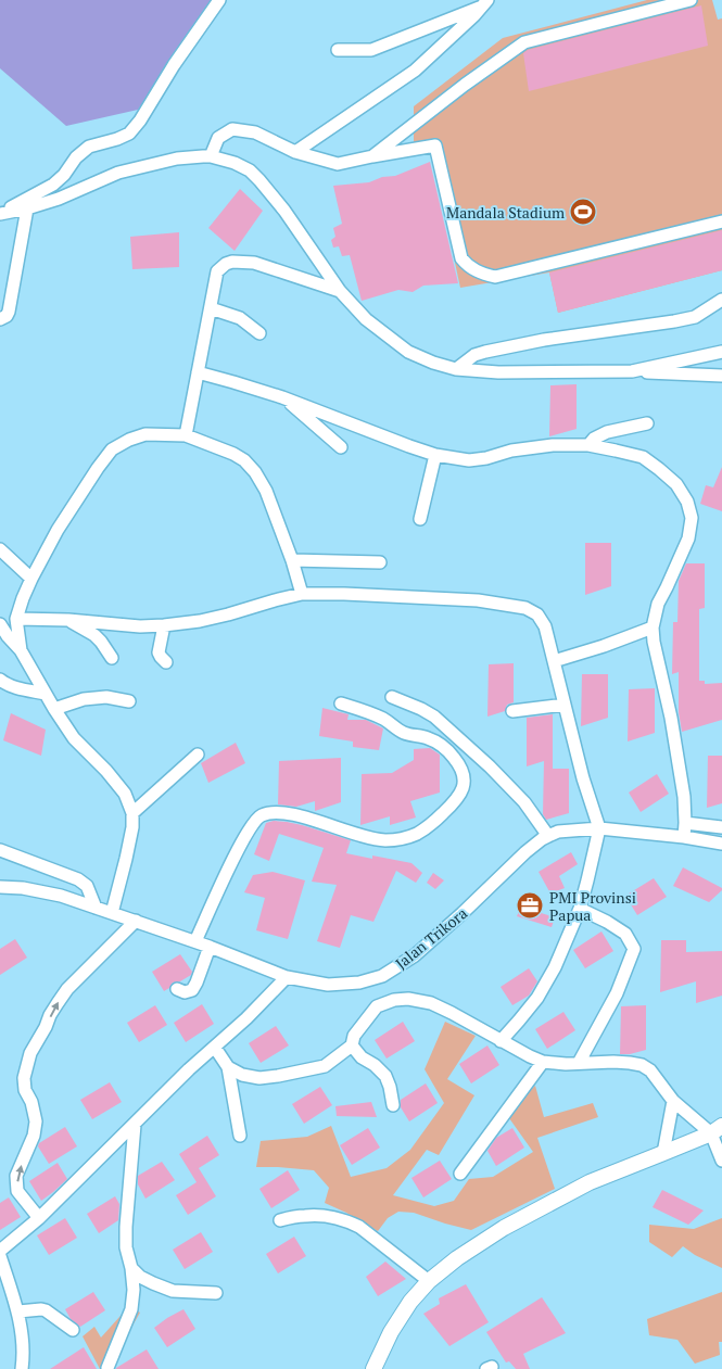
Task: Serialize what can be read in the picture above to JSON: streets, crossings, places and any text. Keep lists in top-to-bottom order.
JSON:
{
  "streets": {
    "street": ["Jalan Trikora"]
  },
  "places": {
    "sports": ["Mandala Stadium"],
    "office": ["PMI Provinsi Papua"]
  }
}
